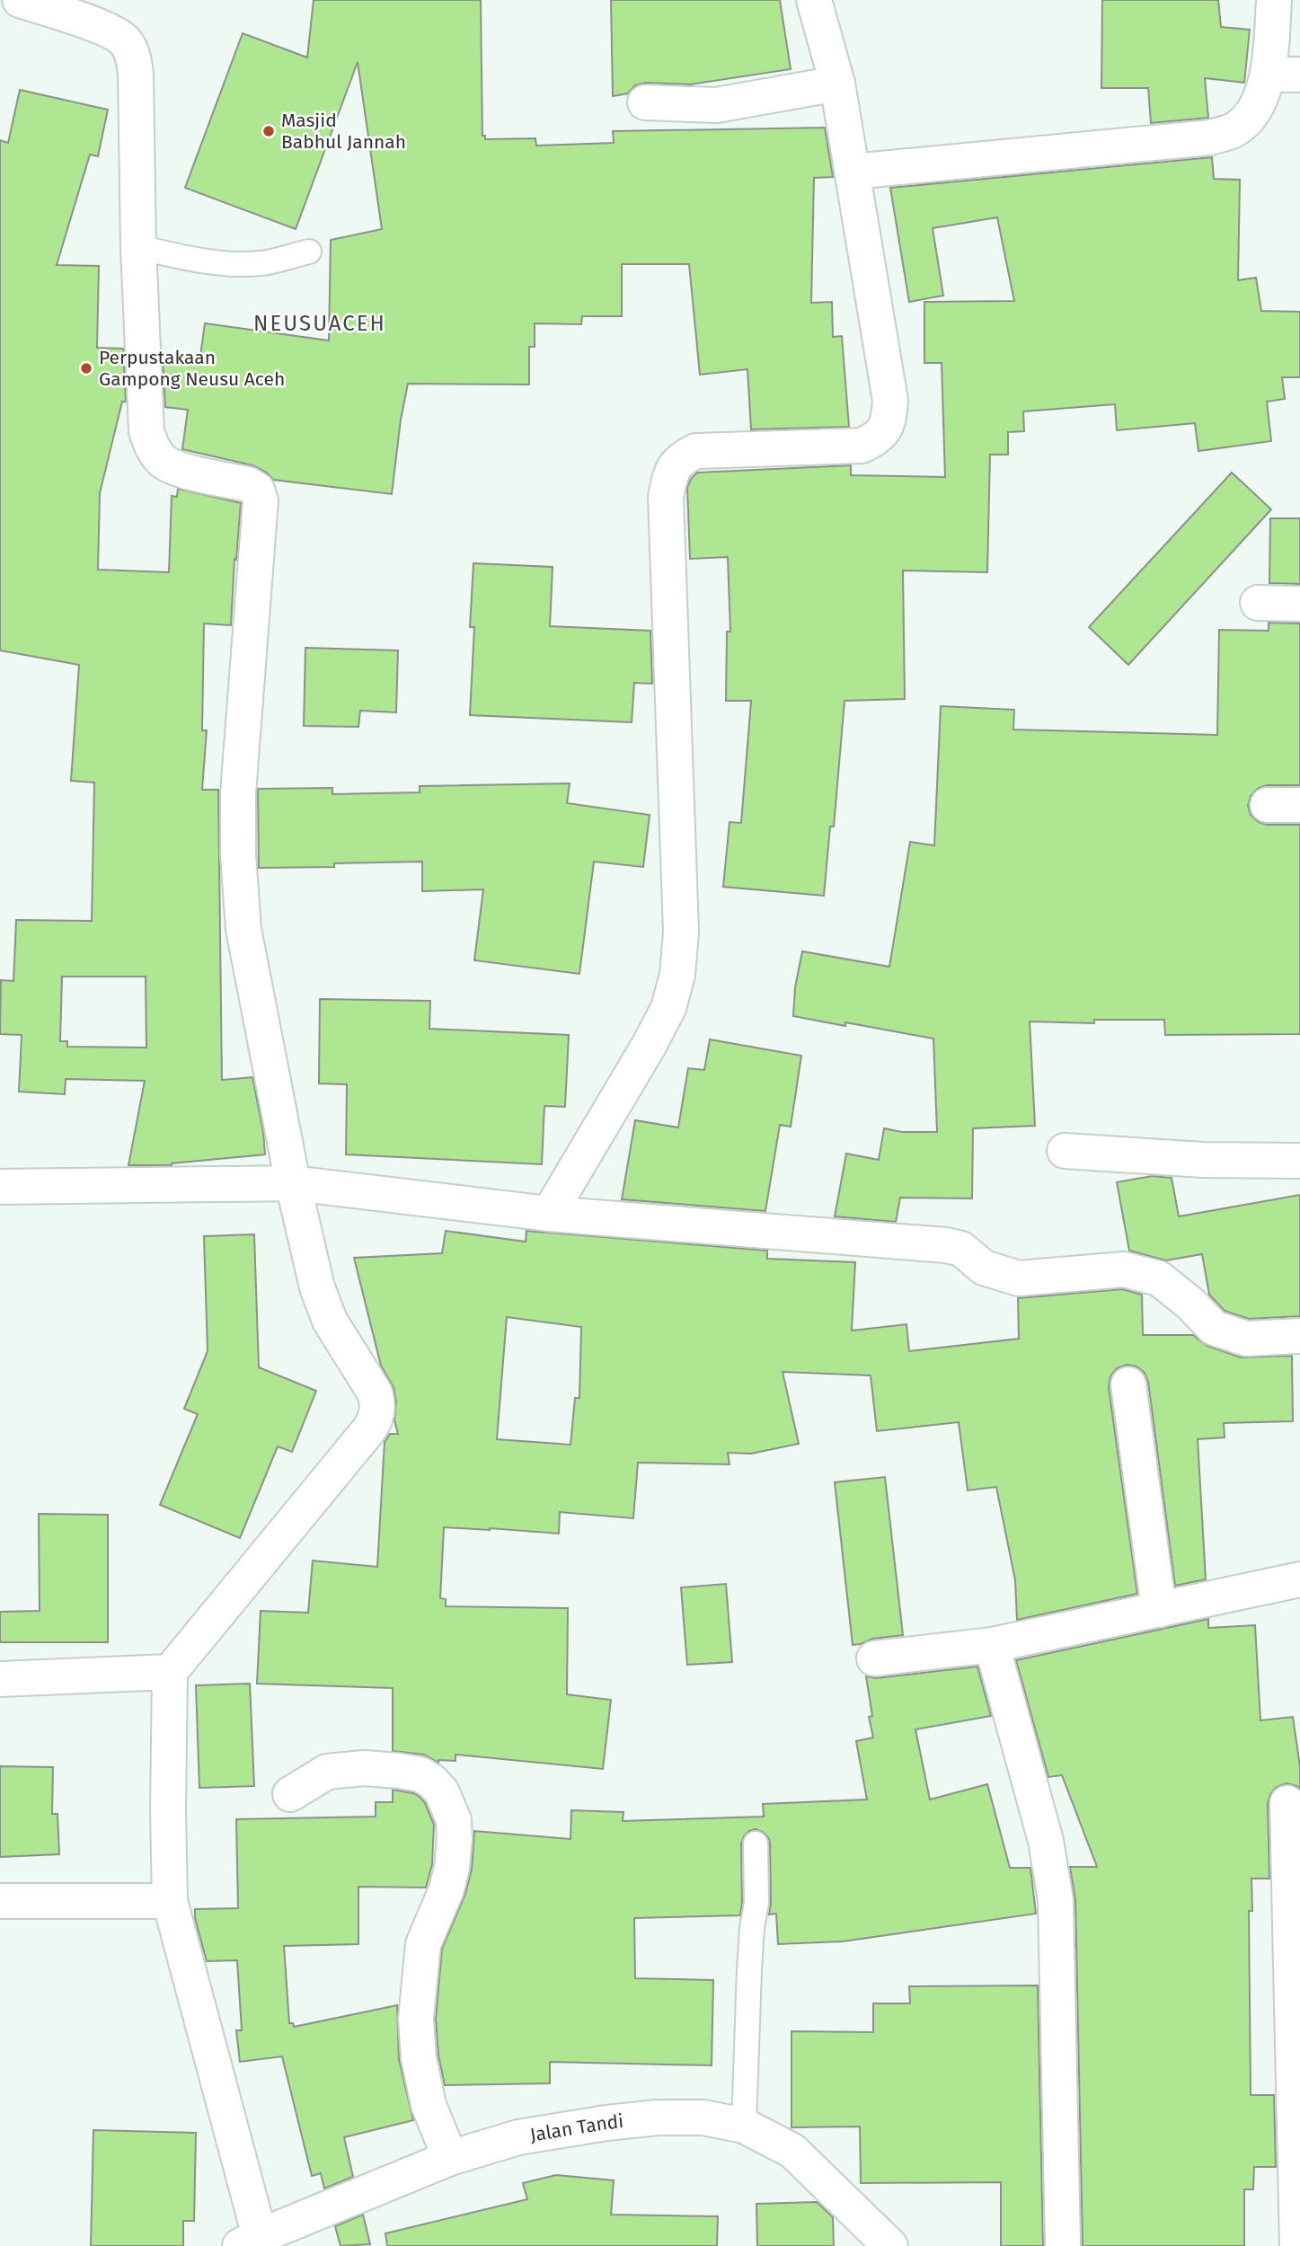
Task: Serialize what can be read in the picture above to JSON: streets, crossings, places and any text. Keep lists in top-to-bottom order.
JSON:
{
  "streets": {
    "street": ["Jalan Tandi"]
  },
  "districts": ["NEUSUACEH"],
  "places": ["Masjid Babhul Jannah", "Perpustakaan Gampong Neusu Aceh"]
}
